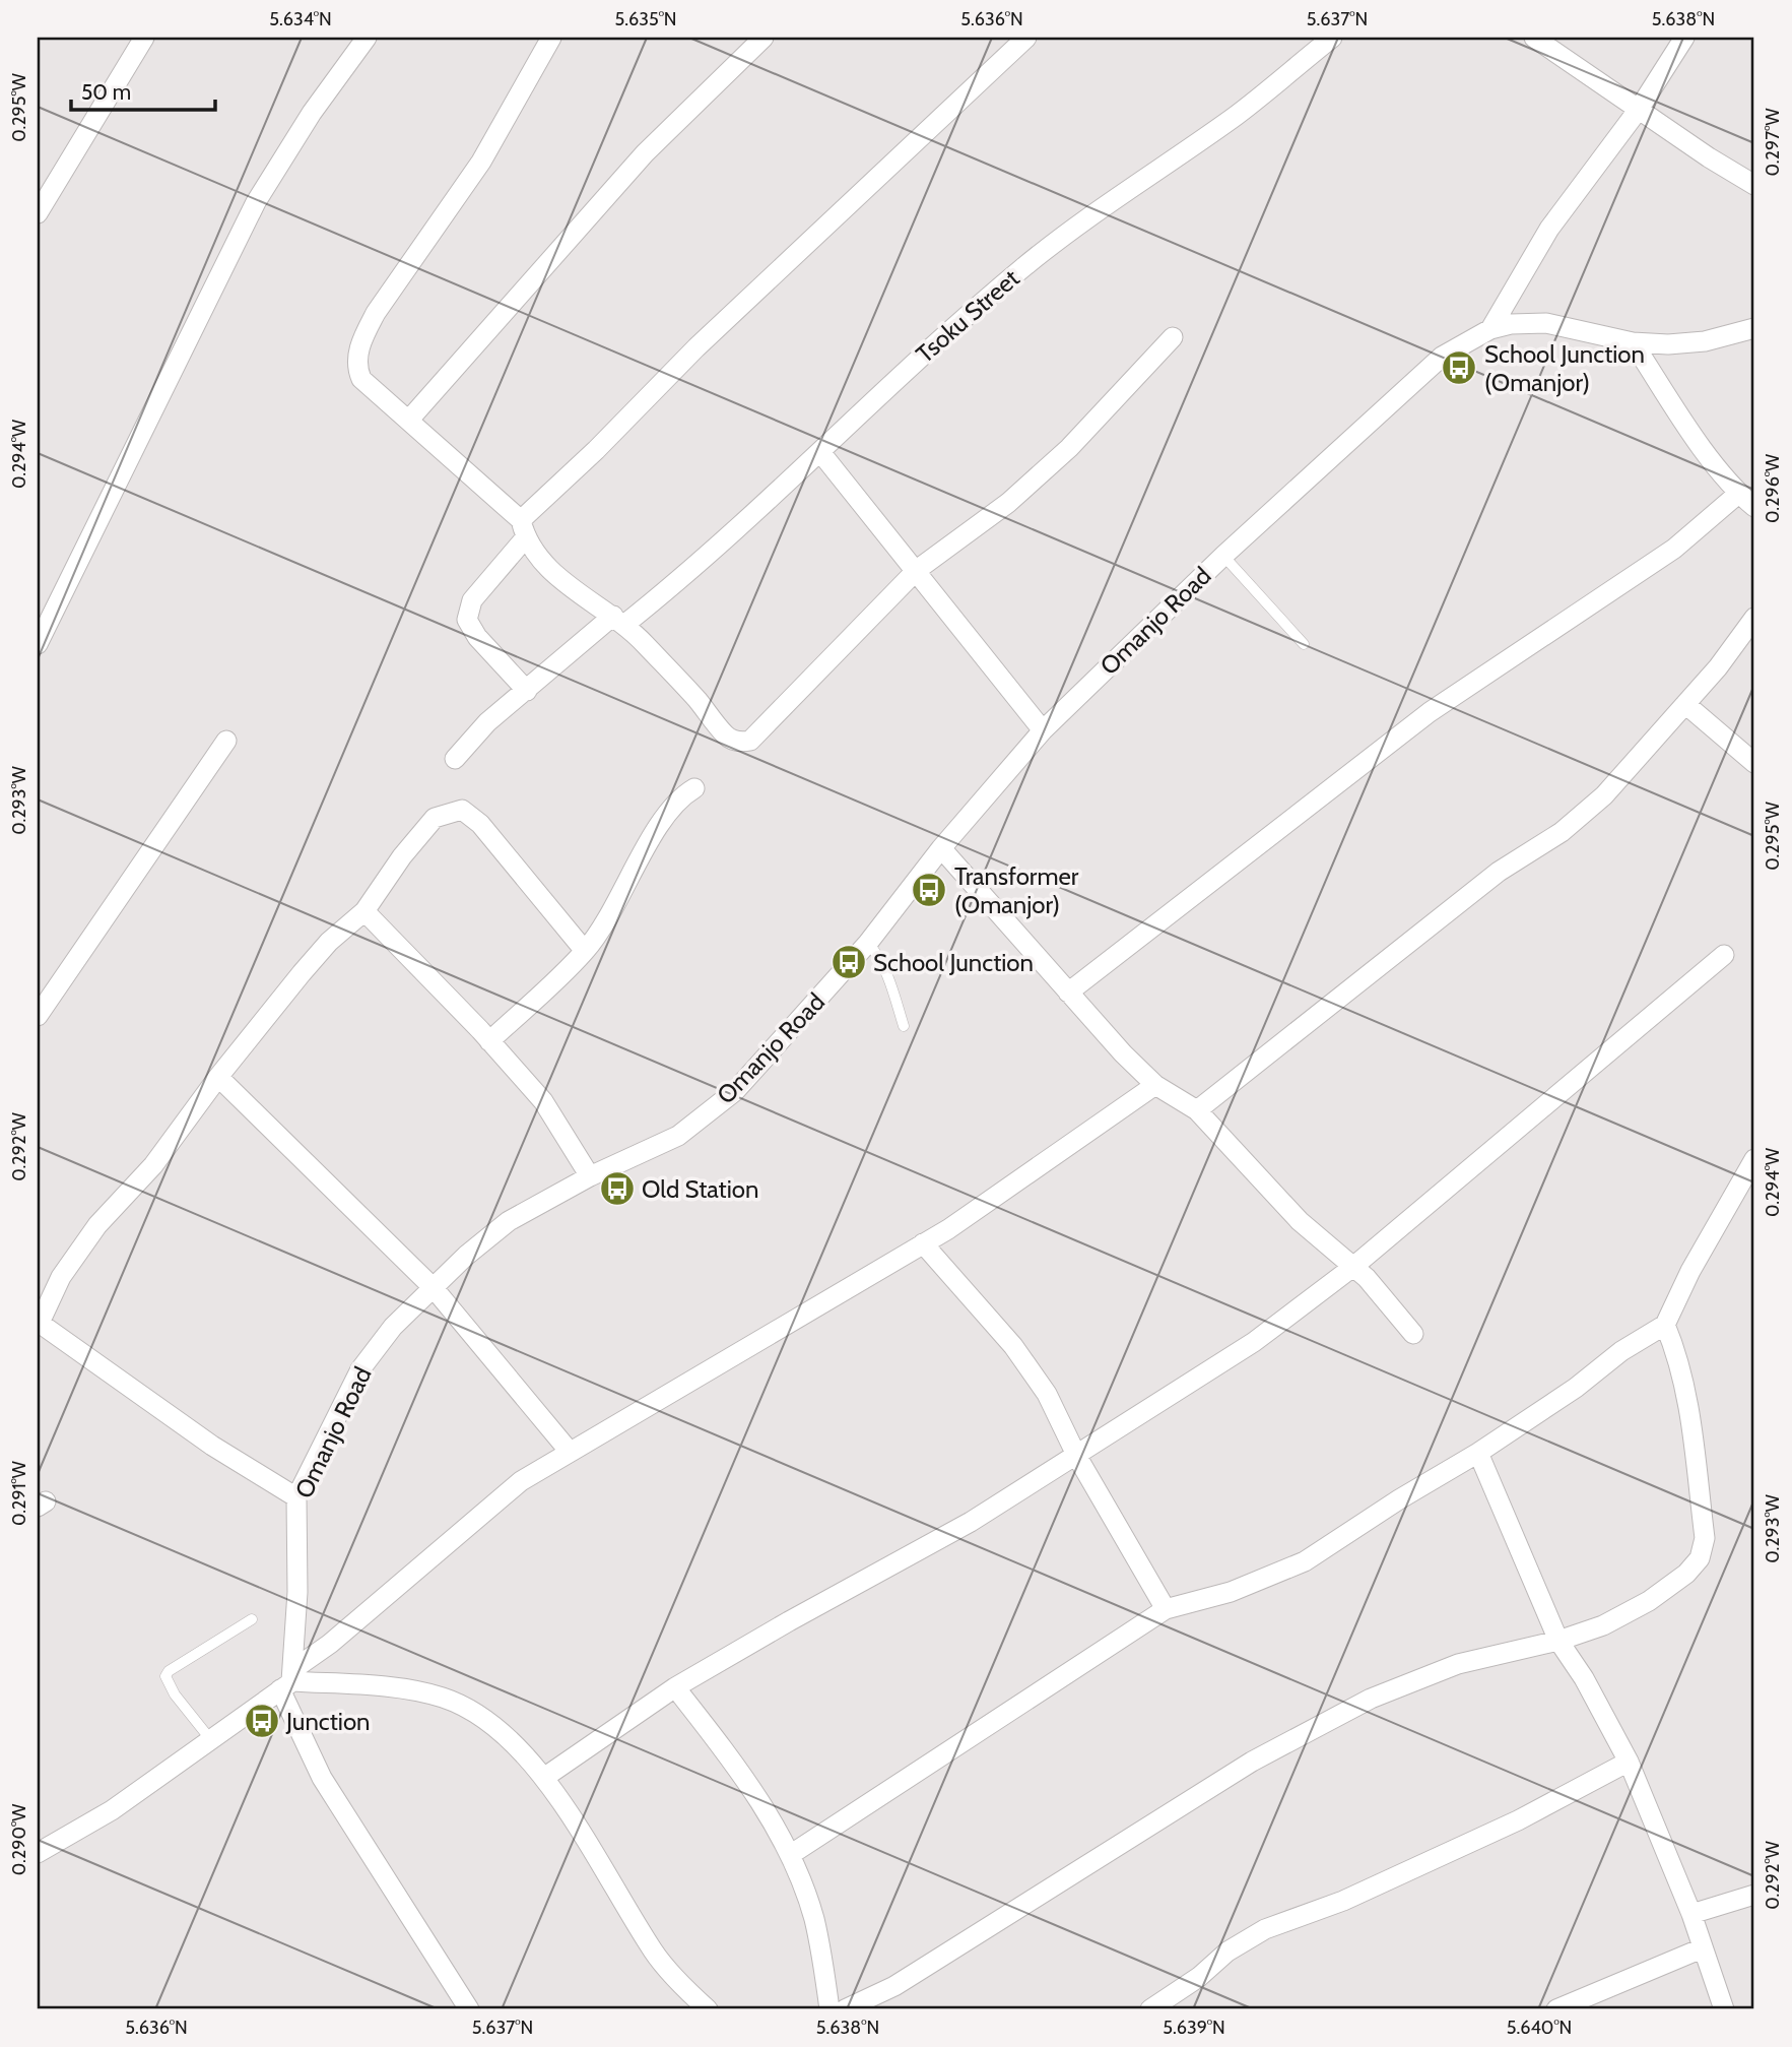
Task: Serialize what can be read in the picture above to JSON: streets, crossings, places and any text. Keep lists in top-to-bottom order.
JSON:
{
  "streets": {
    "street": ["Tsoku Street", "Omanjo Road"]
  },
  "places": {
    "bus stop": [
      "School Junction (Omanjor)",
      "Transformer (Omanjor)",
      "School Junction",
      "Old Station",
      "Junction"
    ]
  },
  "scale_bar": "50 m",
  "coordinates": [
    "5.634°N",
    "5.635°N",
    "5.636°N",
    "5.637°N",
    "5.638°N",
    "0.295°W",
    "0.297°W",
    "0.294°W",
    "0.296°W",
    "0.293°W",
    "0.292°W",
    "0.291°W",
    "0.290°W",
    "5.639°N",
    "5.640°N"
  ]
}
